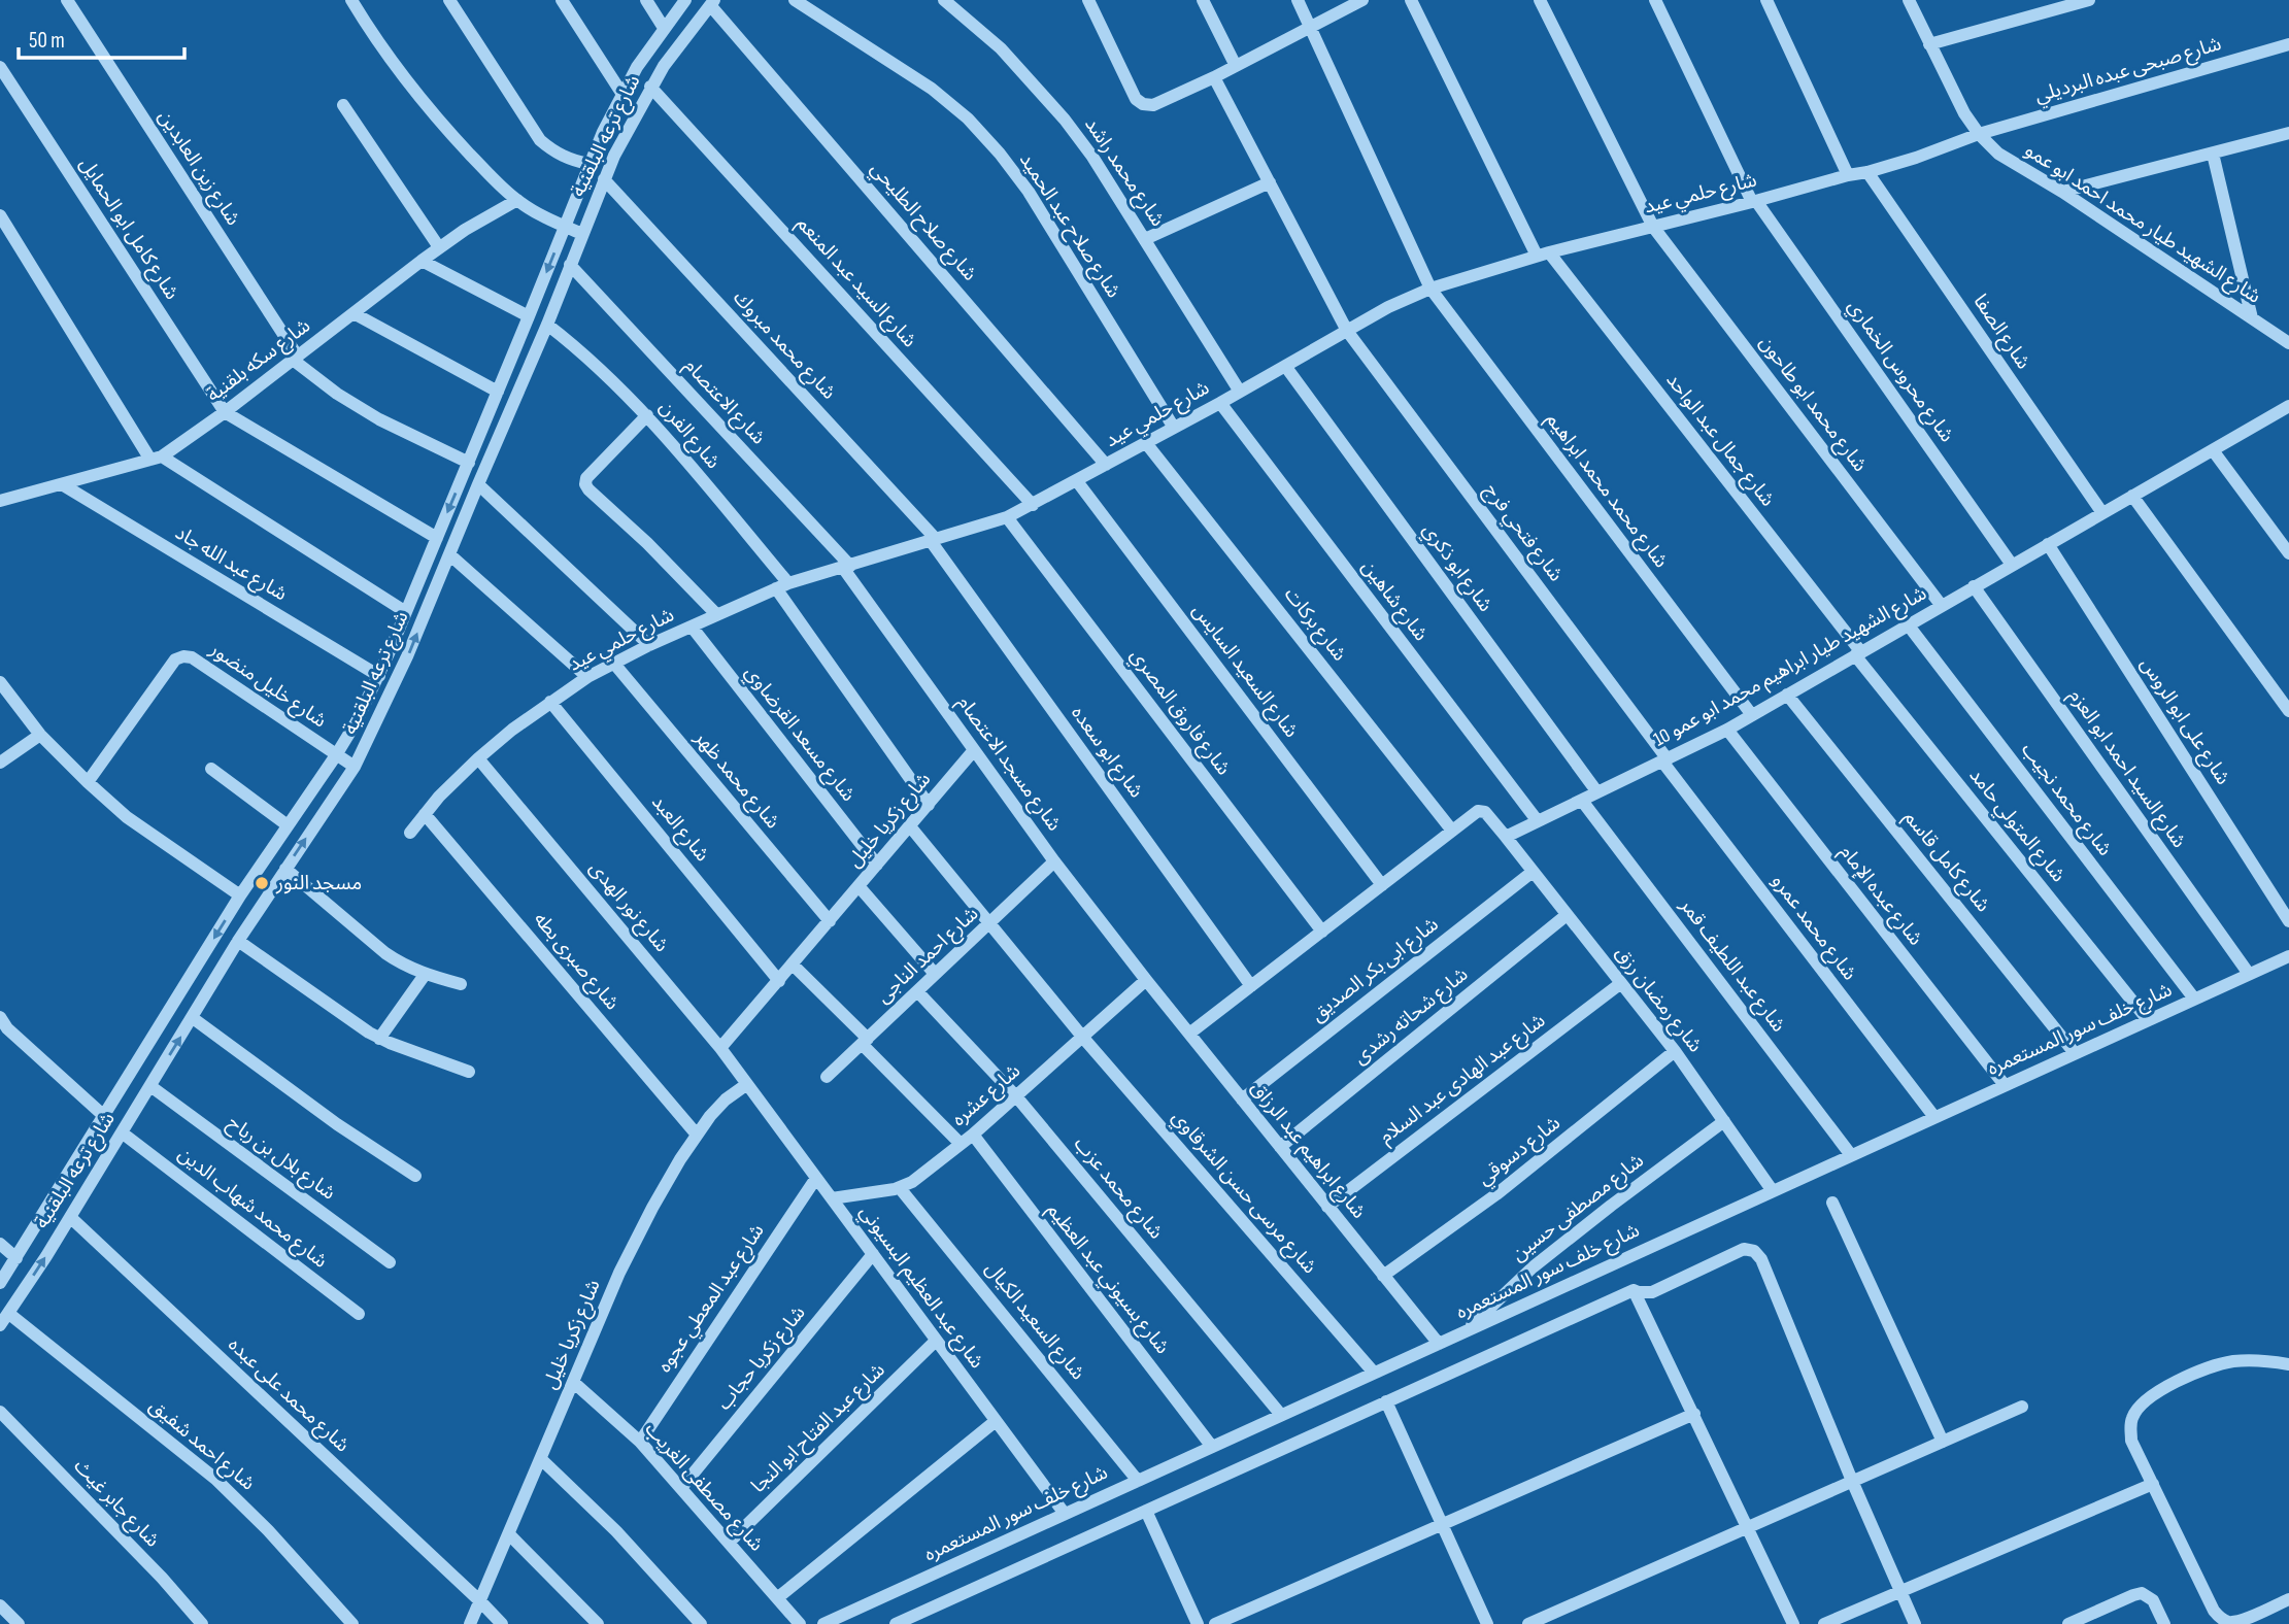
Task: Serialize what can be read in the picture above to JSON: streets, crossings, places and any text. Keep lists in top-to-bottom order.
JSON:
{
  "streets": {
    "street": [
      "شارع صبحى عبده البرديلي",
      "شارع ترعه البلقنية",
      "شارع زين العابدين",
      "شارع محمد راشد",
      "شارع حلمي عيد",
      "شارع صلاح الطليحي",
      "شارع الشهيد طيار محمد احمد ابو عمو",
      "شارع صلاح عبد الحميد",
      "شارع كامل ابو الحمايل",
      "شارع السيد عبد المنعم",
      "شارع الصفا",
      "شارع محمد مبروك",
      "شارع سكه بلقنية",
      "شارع محروس الخماري",
      "شارع الاعتصام",
      "شارع محمد ابو طاحون",
      "شارع الفرن",
      "شارع جمال عبد الواحد",
      "شارع محمد محمد ابراهيم",
      "شارع فتحي فرج",
      "شارع عبد الله جاد",
      "شارع ابو ذكري",
      "شارع شاهين",
      "شارع بركات",
      "شارع الشهيد طيار ابراهيم محمد ابو عمو 10",
      "شارع السعيد السايس",
      "شارع خليل منضور",
      "شارع فاروق المصري",
      "شارع على ابو الروس",
      "شارع مسعد القرضاوي",
      "شارع ابو سعده",
      "شارع مسجد الاعتصام",
      "شارع السيد احمد ابو العزم",
      "شارع محمد ظهر",
      "شارع محمد نجيب",
      "شارع زكريا خليل",
      "شارع المتولي حامد",
      "شارع العبد",
      "شارع كامل قاسم",
      "شارع عبده الإمام",
      "شارع نور الهدى",
      "شارع محمد عمرو",
      "شارع احمد الناجى",
      "شارع صبرى بطه",
      "شارع عبد اللطيف قمر",
      "شارع ابى بكر الصديق",
      "شارع رمضان رزق",
      "شارع شحاته رشدى",
      "شارع خلف سور المستعمره",
      "شارع عبد الهادى عبد السلام",
      "شارع عشره",
      "شارع ابراهيم عبد الرزاق",
      "شارع دسوقي",
      "شارع بلال بن رباح",
      "شارع محمد عزب",
      "شارع مرسى حسن الشرقاوي",
      "شارع محمد شهاب الدين",
      "شارع مصطفى حسين",
      "شارع بسيوني عبد العظيم",
      "شارع عبد العظيم البسيوني",
      "شارع عبد المعطي عجوه",
      "شارع السعيد الكيال",
      "شارع زكريا حجاب",
      "شارع محمد على عبده",
      "شارع عبد الفتاح ابو النجا",
      "شارع احمد شفيق",
      "شارع مصطفى الغريب",
      "شارع جابر غيث"
    ]
  },
  "crossings": [
    ["شارع صبحى عبده البرديلي", "شارع حلمي عيد"],
    ["شارع صبحى عبده البرديلي", "شارع الشهيد طيار محمد احمد ابو عمو"],
    ["شارع ترعه البلقنية", "شارع زين العابدين"],
    ["شارع ترعه البلقنية", "شارع صلاح الطليحي"],
    ["شارع ترعه البلقنية", "شارع السيد عبد المنعم"],
    ["شارع ترعه البلقنية", "شارع محمد مبروك"],
    ["شارع ترعه البلقنية", "شارع الاعتصام"],
    ["شارع ترعه البلقنية", "شارع الفرن"],
    ["شارع ترعه البلقنية", "شارع عبد الله جاد"],
    ["شارع ترعه البلقنية", "شارع خليل منضور"],
    ["شارع ترعه البلقنية", "شارع بلال بن رباح"],
    ["شارع ترعه البلقنية", "شارع محمد شهاب الدين"],
    ["شارع ترعه البلقنية", "شارع محمد على عبده"],
    ["شارع ترعه البلقنية", "شارع احمد شفيق"],
    ["شارع زين العابدين", "شارع سكه بلقنية"],
    ["شارع محمد راشد", "شارع حلمي عيد"],
    ["شارع حلمي عيد", "شارع صلاح الطليحي"],
    ["شارع حلمي عيد", "شارع الشهيد طيار محمد احمد ابو عمو"],
    ["شارع حلمي عيد", "شارع صلاح عبد الحميد"],
    ["شارع حلمي عيد", "شارع السيد عبد المنعم"],
    ["شارع حلمي عيد", "شارع الصفا"],
    ["شارع حلمي عيد", "شارع محمد مبروك"],
    ["شارع حلمي عيد", "شارع محروس الخماري"],
    ["شارع حلمي عيد", "شارع الاعتصام"],
    ["شارع حلمي عيد", "شارع محمد ابو طاحون"],
    ["شارع حلمي عيد", "شارع الفرن"],
    ["شارع حلمي عيد", "شارع جمال عبد الواحد"],
    ["شارع حلمي عيد", "شارع محمد محمد ابراهيم"],
    ["شارع حلمي عيد", "شارع فتحي فرج"],
    ["شارع حلمي عيد", "شارع ابو ذكري"],
    ["شارع حلمي عيد", "شارع شاهين"],
    ["شارع حلمي عيد", "شارع بركات"],
    ["شارع حلمي عيد", "شارع السعيد السايس"],
    ["شارع حلمي عيد", "شارع فاروق المصري"],
    ["شارع حلمي عيد", "شارع مسعد القرضاوي"],
    ["شارع حلمي عيد", "شارع ابو سعده"],
    ["شارع حلمي عيد", "شارع مسجد الاعتصام"],
    ["شارع حلمي عيد", "شارع محمد ظهر"],
    ["شارع حلمي عيد", "شارع العبد"],
    ["شارع حلمي عيد", "شارع نور الهدى"],
    ["شارع حلمي عيد", "شارع صبرى بطه"],
    ["شارع كامل ابو الحمايل", "شارع سكه بلقنية"],
    ["شارع الصفا", "شارع الشهيد طيار ابراهيم محمد ابو عمو 10"],
    ["شارع محمد مبروك", "شارع ابو سعده"],
    ["شارع سكه بلقنية", "شارع عبد الله جاد"],
    ["شارع محروس الخماري", "شارع الشهيد طيار ابراهيم محمد ابو عمو 10"],
    ["شارع الاعتصام", "شارع مسجد الاعتصام"],
    ["شارع محمد ابو طاحون", "شارع الشهيد طيار ابراهيم محمد ابو عمو 10"],
    ["شارع جمال عبد الواحد", "شارع الشهيد طيار ابراهيم محمد ابو عمو 10"],
    ["شارع جمال عبد الواحد", "شارع المتولي حامد"],
    ["شارع محمد محمد ابراهيم", "شارع الشهيد طيار ابراهيم محمد ابو عمو 10"],
    ["شارع فتحي فرج", "شارع الشهيد طيار ابراهيم محمد ابو عمو 10"],
    ["شارع فتحي فرج", "شارع محمد عمرو"],
    ["شارع ابو ذكري", "شارع الشهيد طيار ابراهيم محمد ابو عمو 10"],
    ["شارع شاهين", "شارع الشهيد طيار ابراهيم محمد ابو عمو 10"],
    ["شارع الشهيد طيار ابراهيم محمد ابو عمو 10", "شارع على ابو الروس"],
    ["شارع الشهيد طيار ابراهيم محمد ابو عمو 10", "شارع السيد احمد ابو العزم"],
    ["شارع الشهيد طيار ابراهيم محمد ابو عمو 10", "شارع محمد نجيب"],
    ["شارع الشهيد طيار ابراهيم محمد ابو عمو 10", "شارع المتولي حامد"],
    ["شارع الشهيد طيار ابراهيم محمد ابو عمو 10", "شارع كامل قاسم"],
    ["شارع الشهيد طيار ابراهيم محمد ابو عمو 10", "شارع عبده الإمام"],
    ["شارع الشهيد طيار ابراهيم محمد ابو عمو 10", "شارع محمد عمرو"],
    ["شارع الشهيد طيار ابراهيم محمد ابو عمو 10", "شارع عبد اللطيف قمر"],
    ["شارع الشهيد طيار ابراهيم محمد ابو عمو 10", "شارع رمضان رزق"],
    ["شارع مسعد القرضاوي", "شارع زكريا خليل"],
    ["شارع مسجد الاعتصام", "شارع زكريا خليل"],
    ["شارع مسجد الاعتصام", "شارع احمد الناجى"],
    ["شارع مسجد الاعتصام", "شارع عشره"],
    ["شارع مسجد الاعتصام", "شارع ابراهيم عبد الرزاق"],
    ["شارع السيد احمد ابو العزم", "شارع خلف سور المستعمره"],
    ["شارع محمد ظهر", "شارع زكريا خليل"],
    ["شارع محمد نجيب", "شارع خلف سور المستعمره"],
    ["شارع زكريا خليل", "شارع العبد"],
    ["شارع زكريا خليل", "شارع نور الهدى"],
    ["شارع زكريا خليل", "شارع صبرى بطه"],
    ["شارع زكريا خليل", "شارع مرسى حسن الشرقاوي"],
    ["شارع زكريا خليل", "شارع عبد العظيم البسيوني"],
    ["شارع زكريا خليل", "شارع محمد على عبده"],
    ["شارع زكريا خليل", "شارع مصطفى الغريب"],
    ["شارع المتولي حامد", "شارع خلف سور المستعمره"],
    ["شارع كامل قاسم", "شارع خلف سور المستعمره"],
    ["شارع عبده الإمام", "شارع خلف سور المستعمره"],
    ["شارع نور الهدى", "شارع عبد العظيم البسيوني"],
    ["شارع محمد عمرو", "شارع خلف سور المستعمره"],
    ["شارع احمد الناجى", "شارع محمد عزب"],
    ["شارع احمد الناجى", "شارع مرسى حسن الشرقاوي"],
    ["شارع عبد اللطيف قمر", "شارع خلف سور المستعمره"],
    ["شارع ابى بكر الصديق", "شارع رمضان رزق"],
    ["شارع ابى بكر الصديق", "شارع ابراهيم عبد الرزاق"],
    ["شارع رمضان رزق", "شارع شحاته رشدى"],
    ["شارع رمضان رزق", "شارع خلف سور المستعمره"],
    ["شارع رمضان رزق", "شارع عبد الهادى عبد السلام"],
    ["شارع رمضان رزق", "شارع دسوقي"],
    ["شارع رمضان رزق", "شارع مصطفى حسين"],
    ["شارع شحاته رشدى", "شارع ابراهيم عبد الرزاق"],
    ["شارع خلف سور المستعمره", "شارع ابراهيم عبد الرزاق"],
    ["شارع خلف سور المستعمره", "شارع محمد عزب"],
    ["شارع خلف سور المستعمره", "شارع مرسى حسن الشرقاوي"],
    ["شارع خلف سور المستعمره", "شارع مصطفى حسين"],
    ["شارع خلف سور المستعمره", "شارع بسيوني عبد العظيم"],
    ["شارع خلف سور المستعمره", "شارع عبد العظيم البسيوني"],
    ["شارع خلف سور المستعمره", "شارع السعيد الكيال"],
    ["شارع عبد الهادى عبد السلام", "شارع ابراهيم عبد الرزاق"],
    ["شارع عشره", "شارع ابراهيم عبد الرزاق"],
    ["شارع عشره", "شارع محمد عزب"],
    ["شارع عشره", "شارع مرسى حسن الشرقاوي"],
    ["شارع عشره", "شارع بسيوني عبد العظيم"],
    ["شارع عشره", "شارع عبد العظيم البسيوني"],
    ["شارع عشره", "شارع السعيد الكيال"],
    ["شارع ابراهيم عبد الرزاق", "شارع دسوقي"],
    ["شارع عبد العظيم البسيوني", "شارع عبد المعطي عجوه"],
    ["شارع عبد العظيم البسيوني", "شارع زكريا حجاب"],
    ["شارع عبد العظيم البسيوني", "شارع عبد الفتاح ابو النجا"],
    ["شارع عبد المعطي عجوه", "شارع مصطفى الغريب"],
    ["شارع زكريا حجاب", "شارع مصطفى الغريب"],
    ["شارع عبد الفتاح ابو النجا", "شارع مصطفى الغريب"]
  ],
  "places": ["مسجد النور"],
  "scale_bar": "50 m"
}
